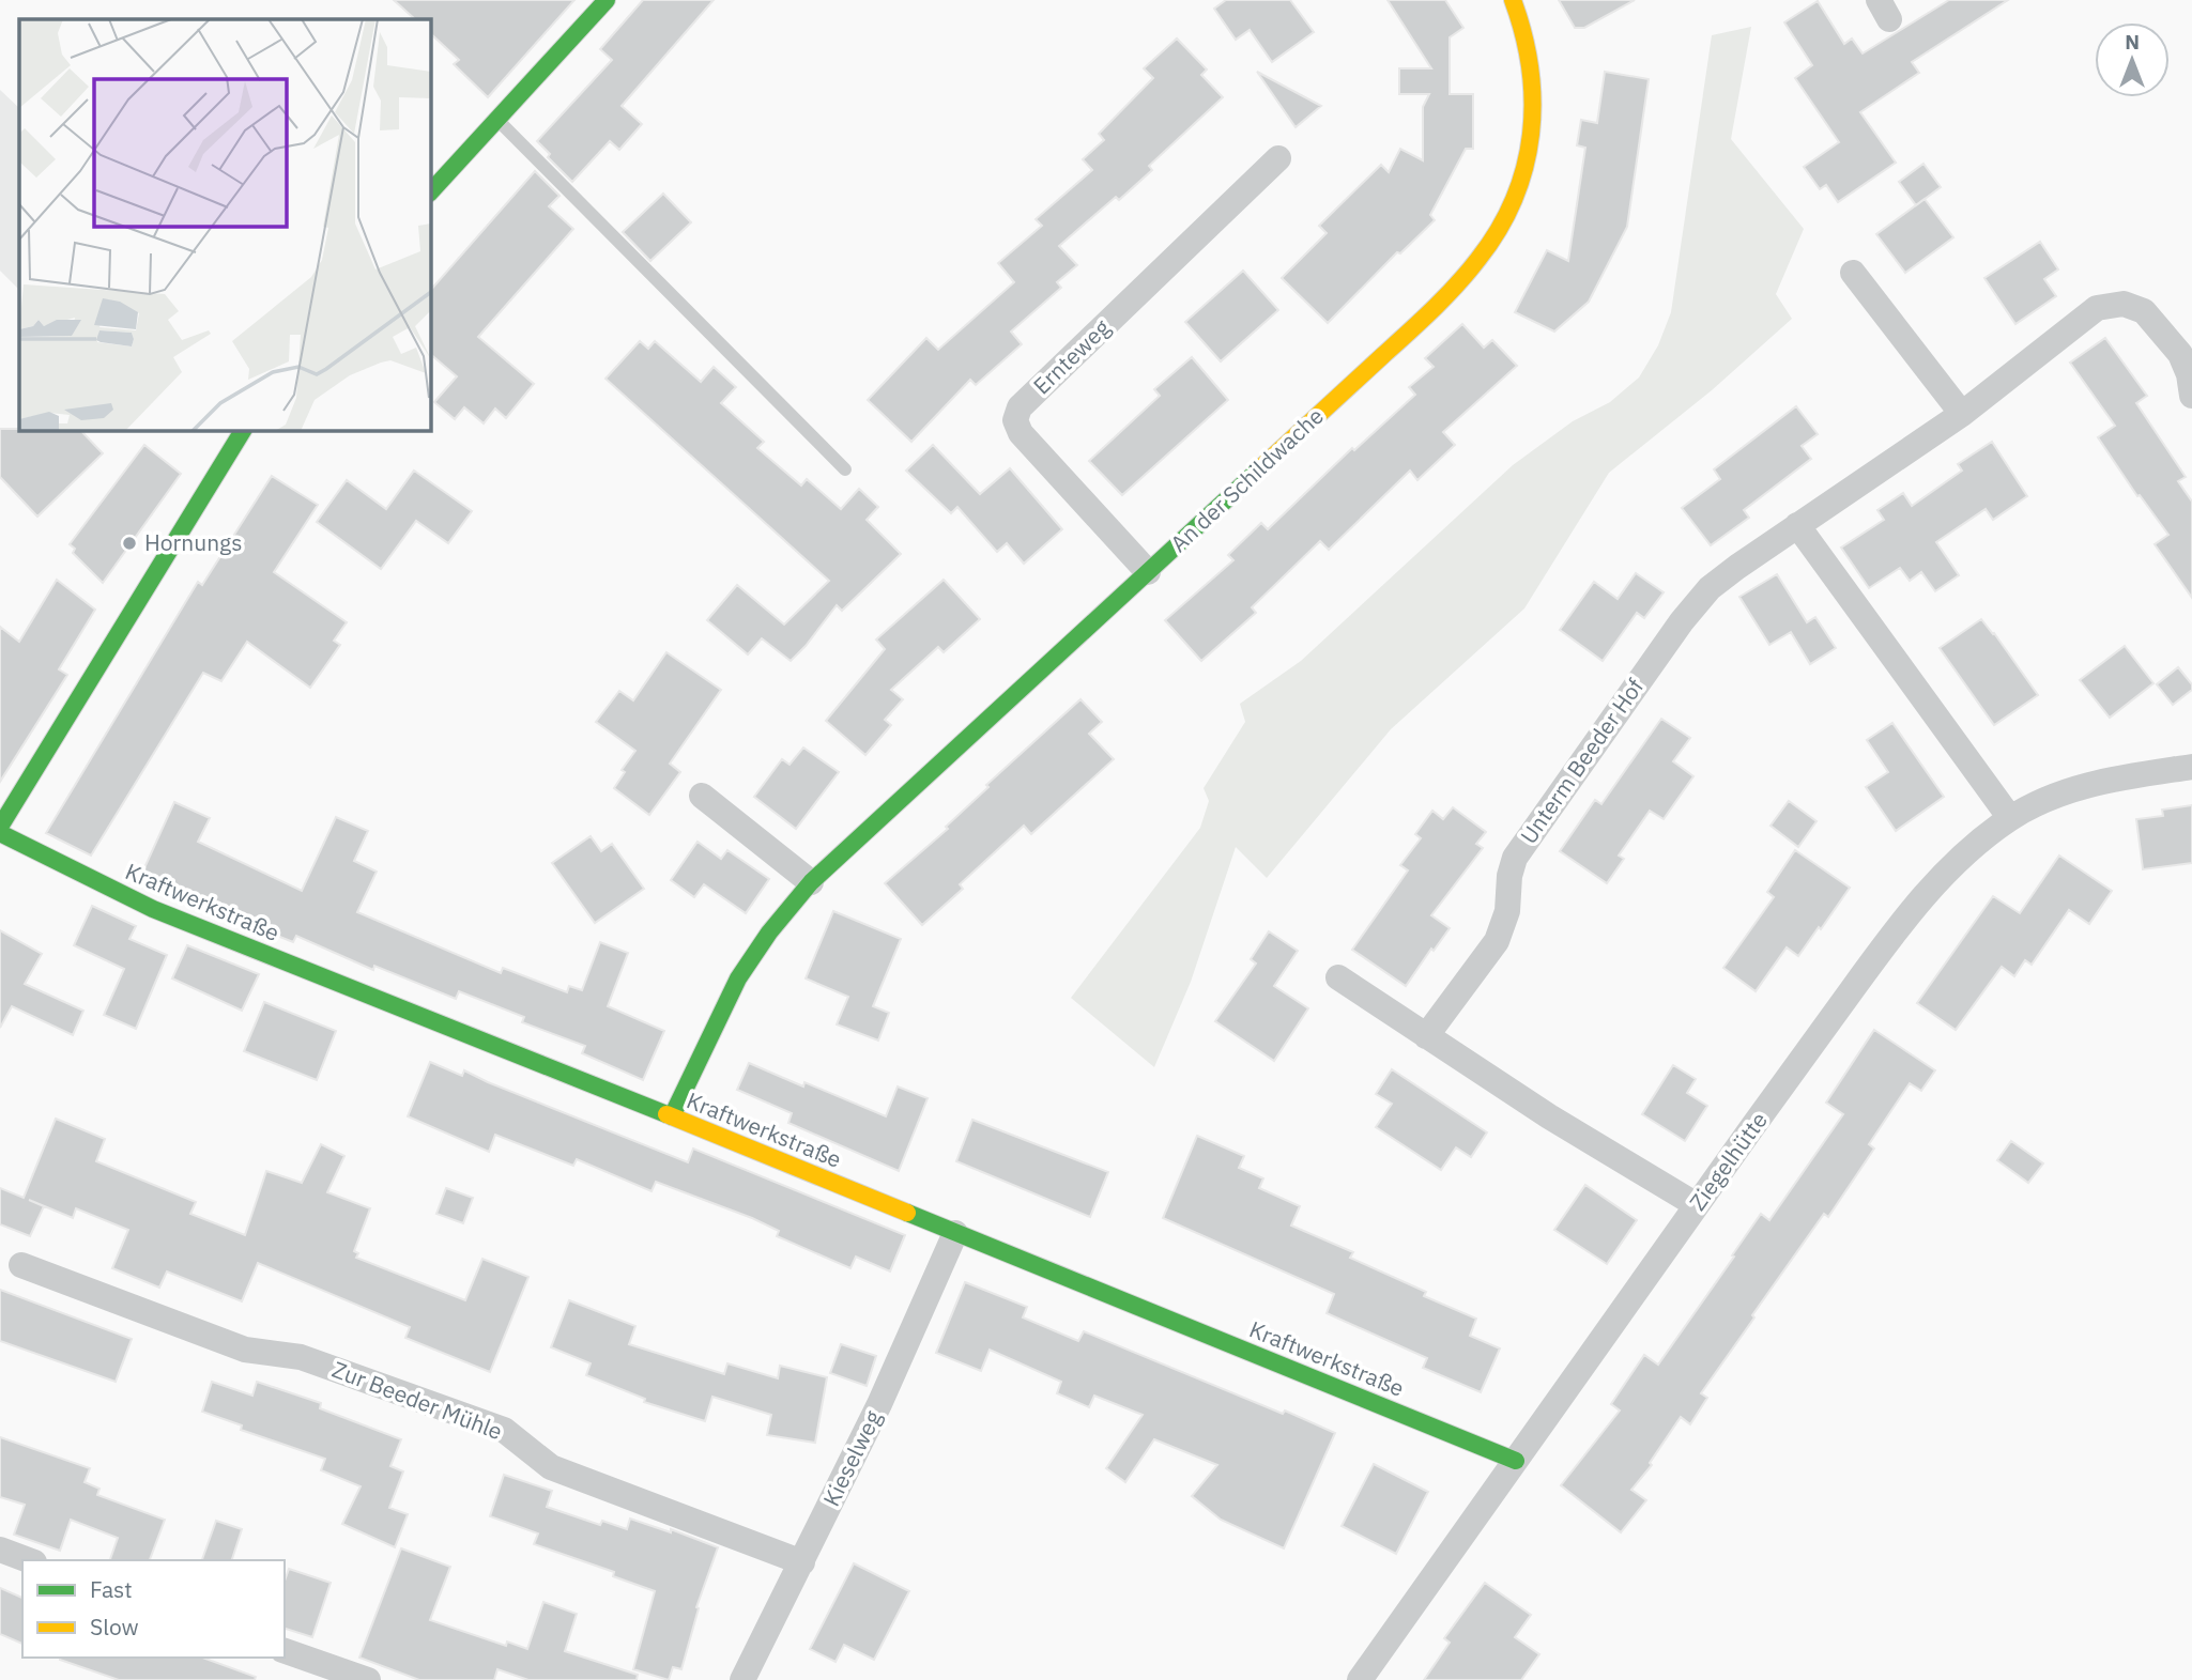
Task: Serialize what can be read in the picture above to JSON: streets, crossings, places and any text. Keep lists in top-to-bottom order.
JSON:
{
  "streets": {
    "street": [
      "Ernteweg",
      "An der Schildwache",
      "Unterm Beeder Hof",
      "Kraftwerkstraße",
      "Ziegelhütte",
      "Zur Beeder Mühle",
      "Kieselweg"
    ]
  },
  "crossings": [
    ["Ernteweg", "An der Schildwache"],
    ["An der Schildwache", "Kraftwerkstraße"],
    ["Kraftwerkstraße", "Ziegelhütte"],
    ["Kraftwerkstraße", "Kieselweg"],
    ["Zur Beeder Mühle", "Kieselweg"]
  ],
  "places": ["Hornungs"],
  "legend": ["Fast", "Slow"],
  "north": "top"
}
